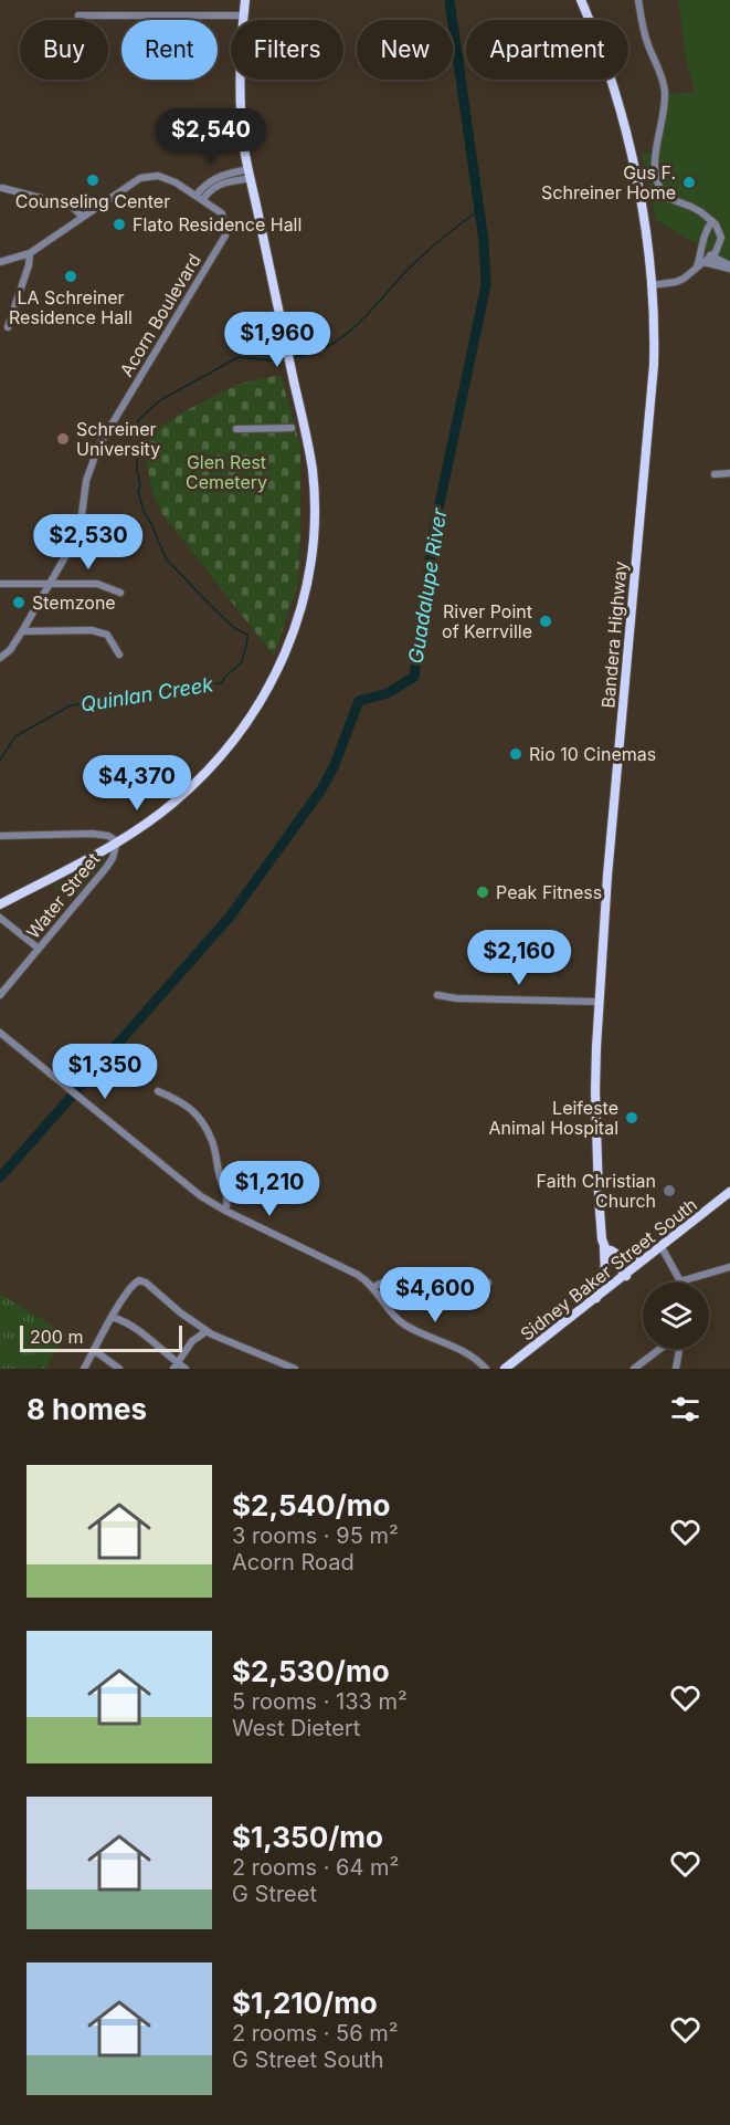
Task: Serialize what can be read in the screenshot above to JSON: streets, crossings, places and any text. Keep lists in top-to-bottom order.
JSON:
{
  "streets": {
    "main road": ["Bandera Highway", "Sidney Baker Street South"],
    "street": ["Acorn Boulevard", "Water Street"]
  },
  "crossings": [
    ["Bandera Highway", "Sidney Baker Street South"]
  ],
  "water": ["Guadalupe River", "Quinlan Creek"],
  "parks": ["Glen Rest Cemetery"],
  "places": [
    "Counseling Center",
    "Gus F. Schreiner Home",
    "Flato Residence Hall",
    "LA Schreiner Residence Hall",
    "Schreiner University",
    "Stemzone",
    "River Point of Kerrville",
    "Rio 10 Cinemas",
    "Peak Fitness",
    "Leifeste Animal Hospital",
    "Faith Christian Church"
  ],
  "scale_bar": "200 m",
  "page": {
    "chip": [
      "Buy",
      "Rent",
      "Filters",
      "New",
      "Apartment"
    ],
    "price": [
      "$2,540",
      "$1,960",
      "$2,530",
      "$4,370",
      "$2,160",
      "$1,350",
      "$1,210",
      "$4,600"
    ],
    "scale": "200 m",
    "heading": "8 homes",
    "list": [
      {
        "name": "$2,540/mo",
        "note": "3 rooms · 95 m² · Acorn Road"
      },
      {
        "name": "$2,530/mo",
        "note": "5 rooms · 133 m² · West Dietert"
      },
      {
        "name": "$1,350/mo",
        "note": "2 rooms · 64 m² · G Street"
      },
      {
        "name": "$1,210/mo",
        "note": "2 rooms · 56 m² · G Street South"
      }
    ]
  }
}
